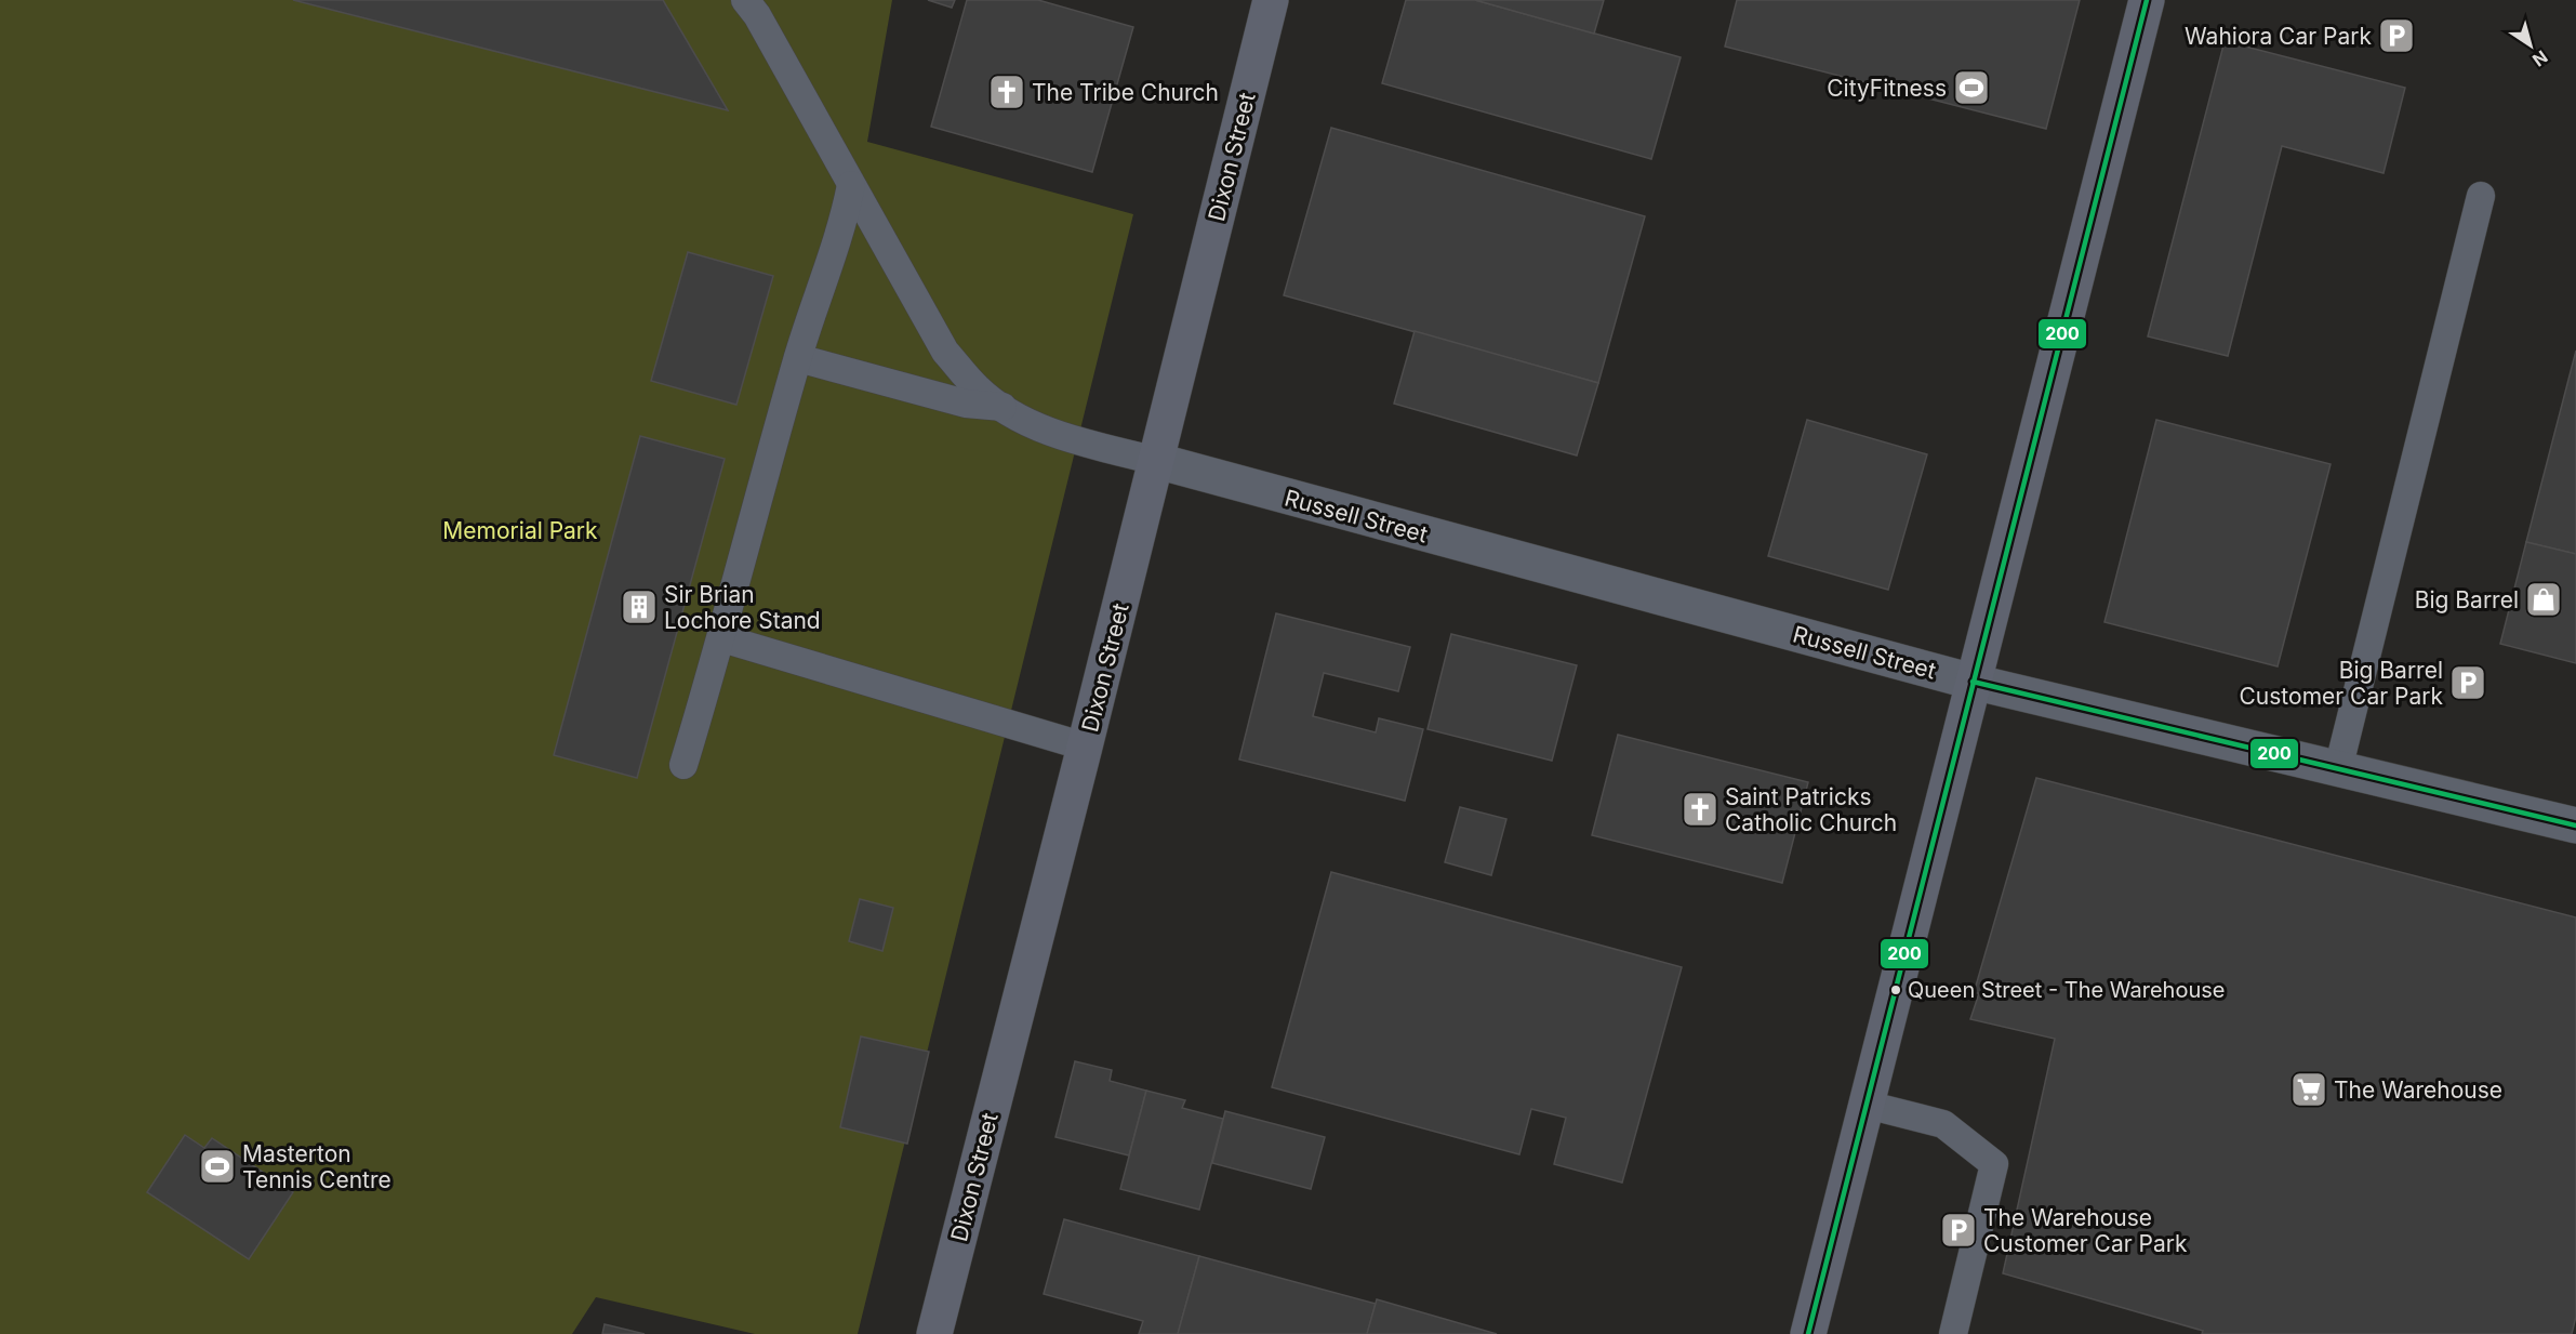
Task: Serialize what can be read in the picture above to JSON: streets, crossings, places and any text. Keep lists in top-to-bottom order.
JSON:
{
  "streets": {
    "main road": ["Dixon Street"],
    "street": ["Russell Street"]
  },
  "crossings": [
    ["Dixon Street", "Russell Street"]
  ],
  "parks": ["Memorial Park"],
  "places": {
    "parking": ["Wahiora Car Park", "Big Barrel Customer Car Park", "The Warehouse Customer Car Park"],
    "sports": ["CityFitness", "Masterton Tennis Centre"],
    "church": ["The Tribe Church", "Saint Patricks Catholic Church"],
    "shop": ["Big Barrel"],
    "building": ["Sir Brian Lochore Stand"],
    "other": ["Queen Street - The Warehouse"],
    "supermarket": ["The Warehouse"]
  },
  "lines": ["transit line 200"],
  "north": "bottom right"
}
